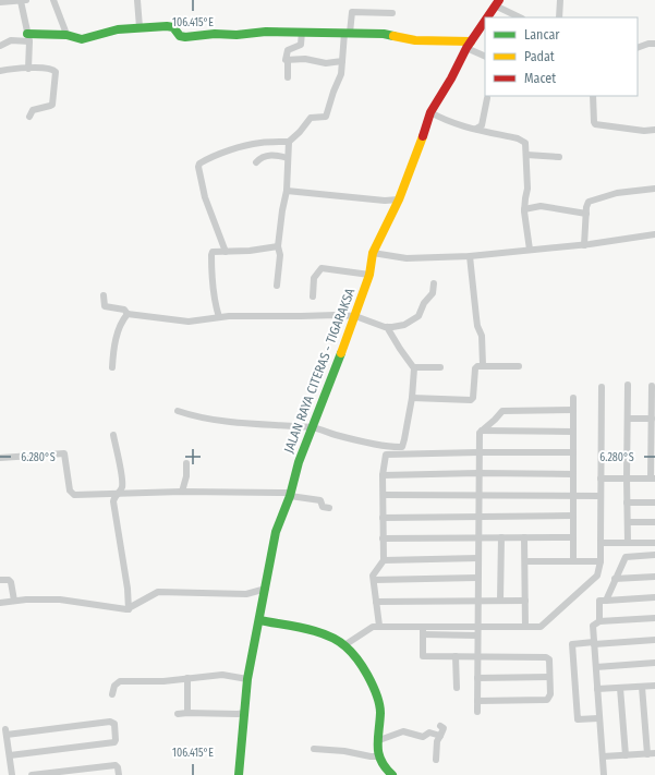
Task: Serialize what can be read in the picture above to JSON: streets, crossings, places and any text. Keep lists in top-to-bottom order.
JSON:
{
  "streets": {
    "main road": ["JALAN RAYA CITERAS - TIGARAKSA"]
  },
  "legend": ["Lancar", "Padat", "Macet"],
  "coordinates": ["106.415°E", "6.280°S"]
}
